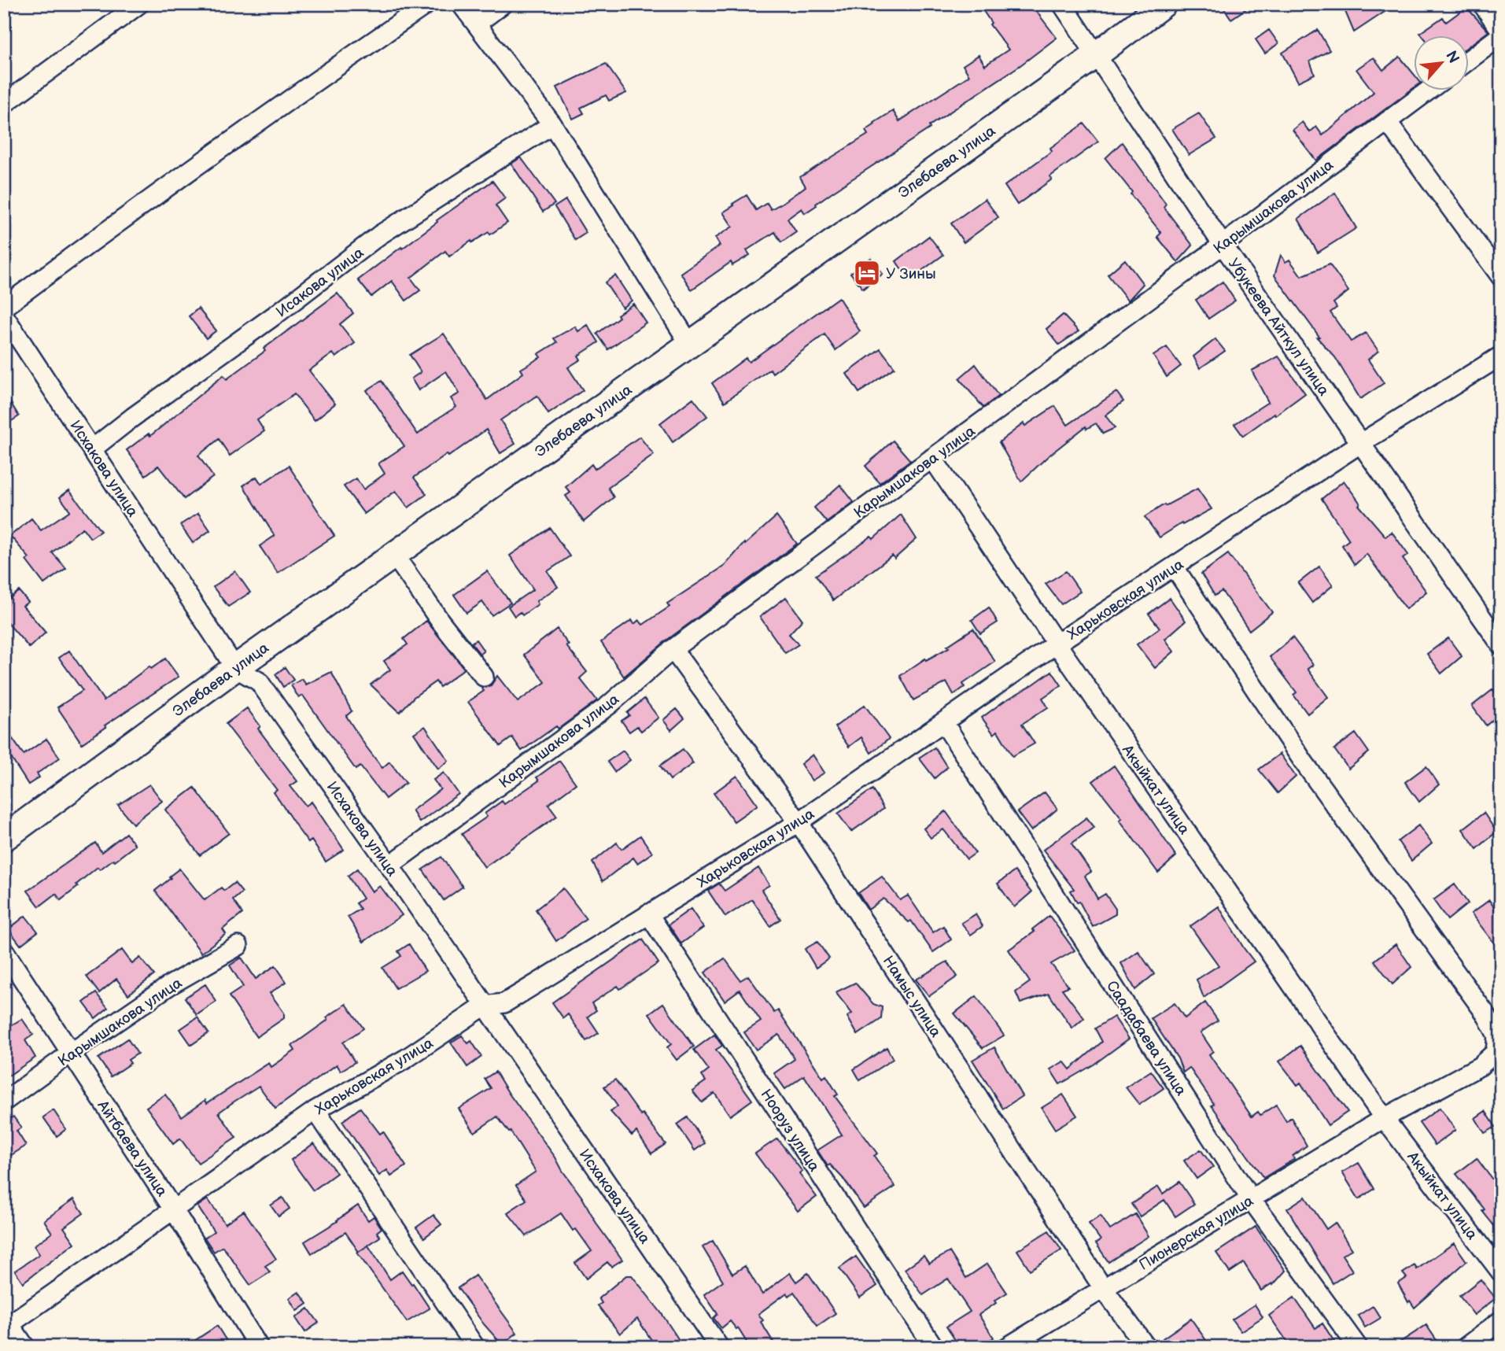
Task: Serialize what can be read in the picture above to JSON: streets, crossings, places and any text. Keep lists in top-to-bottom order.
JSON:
{
  "streets": {
    "street": [
      "Элебаева улица",
      "Карымшакова улица",
      "Исакова улица",
      "Убукеева Айткул улица",
      "Исхакова улица",
      "Харьковская улица",
      "Акыйкат улица",
      "Намыс улица",
      "Саадабаева улица",
      "Нооруз улица",
      "Айтбаева улица",
      "Пионерская улица"
    ]
  },
  "crossings": [
    ["Элебаева улица", "Убукеева Айткул улица"],
    ["Элебаева улица", "Исхакова улица"],
    ["Карымшакова улица", "Убукеева Айткул улица"],
    ["Карымшакова улица", "Исхакова улица"],
    ["Карымшакова улица", "Акыйкат улица"],
    ["Карымшакова улица", "Намыс улица"],
    ["Карымшакова улица", "Айтбаева улица"],
    ["Исакова улица", "Исхакова улица"],
    ["Убукеева Айткул улица", "Харьковская улица"],
    ["Исхакова улица", "Харьковская улица"],
    ["Харьковская улица", "Акыйкат улица"],
    ["Харьковская улица", "Намыс улица"],
    ["Харьковская улица", "Саадабаева улица"],
    ["Харьковская улица", "Нооруз улица"],
    ["Харьковская улица", "Айтбаева улица"],
    ["Акыйкат улица", "Пионерская улица"],
    ["Намыс улица", "Пионерская улица"],
    ["Саадабаева улица", "Пионерская улица"]
  ],
  "places": {
    "hotel": ["У Зины"]
  },
  "north": "top right"
}
